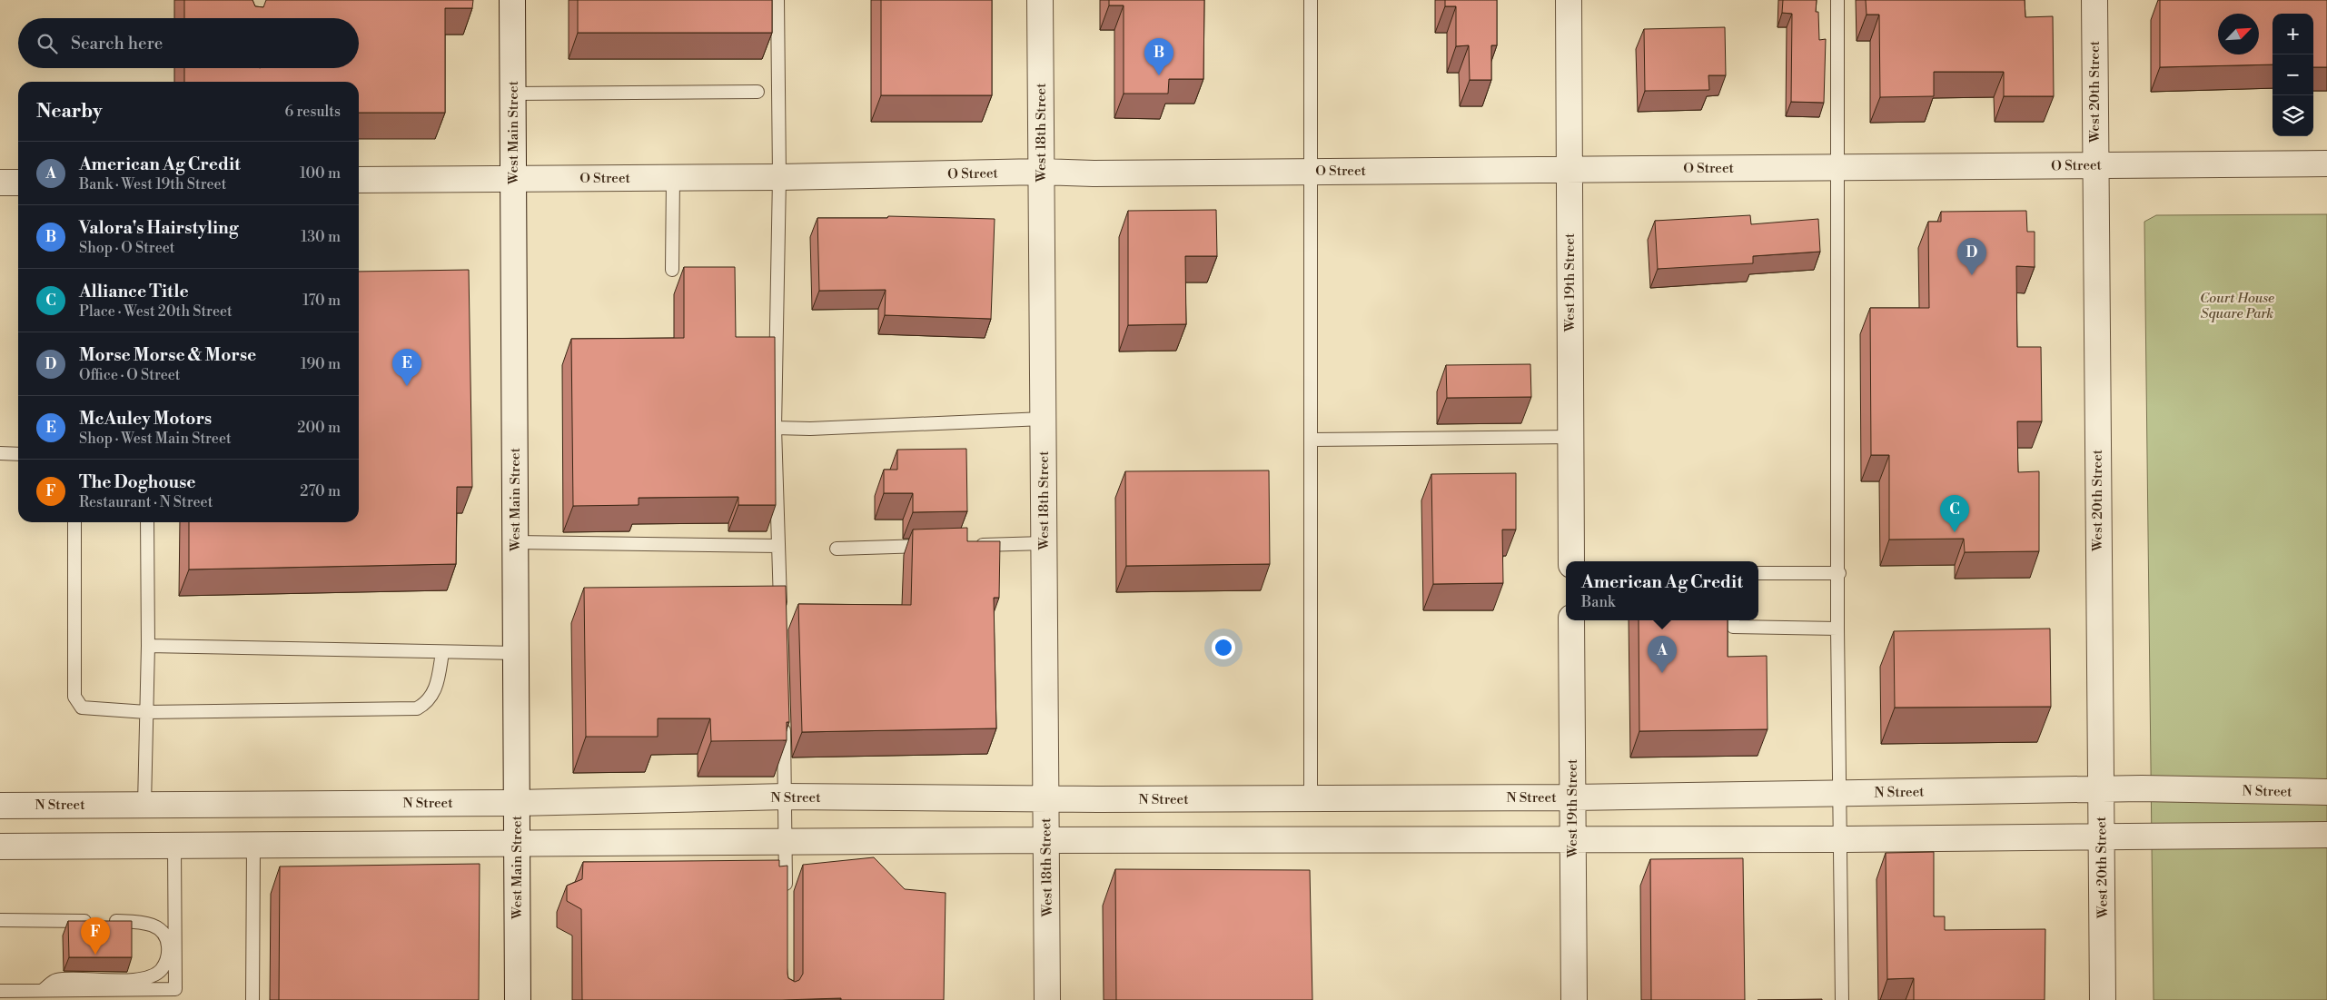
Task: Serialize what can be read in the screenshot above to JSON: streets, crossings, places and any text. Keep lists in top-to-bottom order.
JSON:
{
  "streets": {
    "street": [
      "West 20th Street",
      "West Main Street",
      "West 18th Street",
      "O Street",
      "West 19th Street",
      "N Street"
    ]
  },
  "crossings": [
    ["West 20th Street", "O Street"],
    ["West 20th Street", "N Street"],
    ["West Main Street", "O Street"],
    ["West Main Street", "N Street"],
    ["West 18th Street", "O Street"],
    ["West 18th Street", "N Street"],
    ["O Street", "West 19th Street"],
    ["West 19th Street", "N Street"]
  ],
  "parks": ["Court House Square Park"],
  "north": "top right",
  "page": {
    "map_buttons": ["+", "−"],
    "search": "Search here",
    "pins": [
      "B",
      "D",
      "E",
      "C",
      "A",
      "F"
    ],
    "heading": ["Nearby", "6 results"],
    "list": [
      {
        "mark": "A",
        "name": "American Ag Credit",
        "note": "Bank · West 19th Street",
        "value": "100 m"
      },
      {
        "mark": "B",
        "name": "Valora's Hairstyling",
        "note": "Shop · O Street",
        "value": "130 m"
      },
      {
        "mark": "C",
        "name": "Alliance Title",
        "note": "Place · West 20th Street",
        "value": "170 m"
      },
      {
        "mark": "D",
        "name": "Morse Morse & Morse",
        "note": "Office · O Street",
        "value": "190 m"
      },
      {
        "mark": "E",
        "name": "McAuley Motors",
        "note": "Shop · West Main Street",
        "value": "200 m"
      },
      {
        "mark": "F",
        "name": "The Doghouse",
        "note": "Restaurant · N Street",
        "value": "270 m"
      }
    ],
    "popup": ["American Ag Credit", "Bank"]
  }
}
